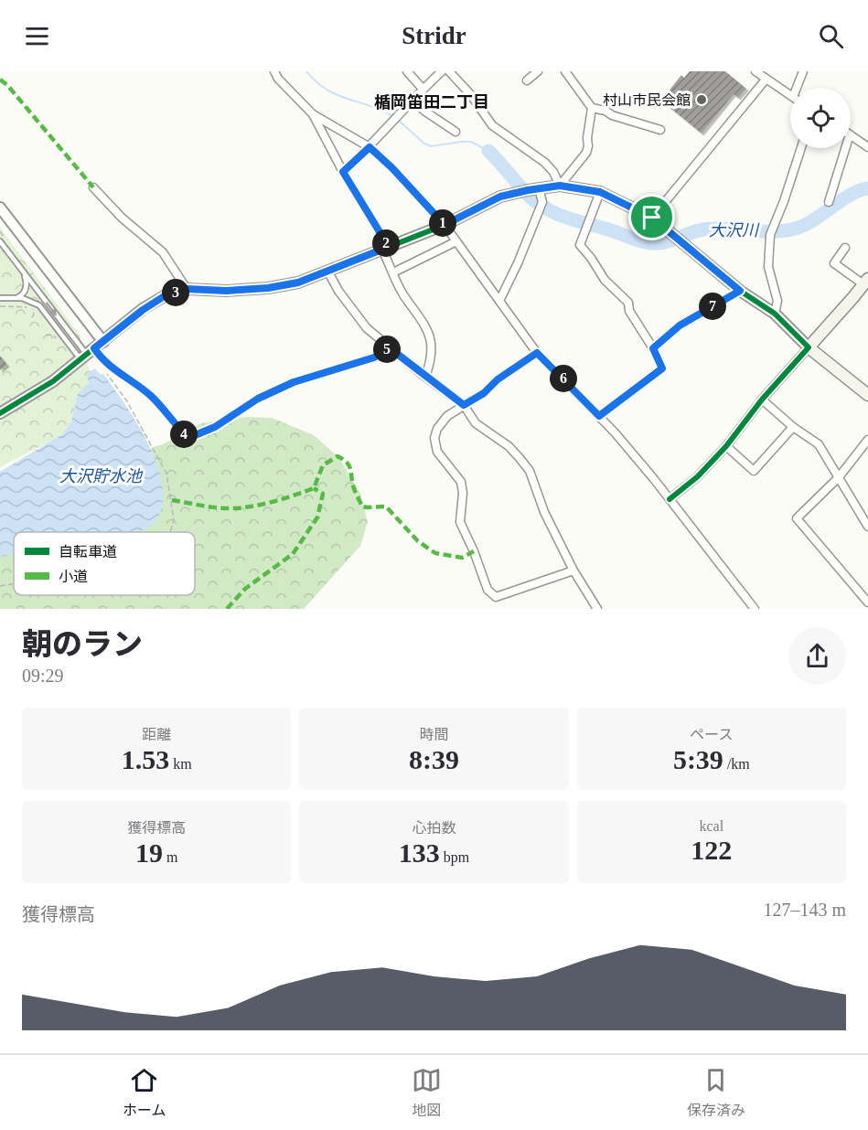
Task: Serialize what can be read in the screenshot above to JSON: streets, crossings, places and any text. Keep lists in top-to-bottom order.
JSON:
{
  "districts": ["楯岡笛田二丁目"],
  "water": ["大沢川", "大沢貯水池"],
  "places": ["村山市民会館"],
  "legend": ["自転車道", "小道"],
  "page": {
    "header": "Stridr",
    "pins": [
      "1",
      "2",
      "3",
      "7",
      "5",
      "6",
      "4"
    ],
    "heading": ["朝のラン", "09:29"],
    "stats": [
      ["距離", "1.53 km"],
      ["時間", "8:39"],
      ["ペース", "5:39 /km"],
      ["獲得標高", "19 m"],
      ["心拍数", "133 bpm"],
      ["kcal", "122"]
    ],
    "chart": ["獲得標高", "127–143 m"],
    "tabs": ["ホーム", "地図", "保存済み"]
  }
}
